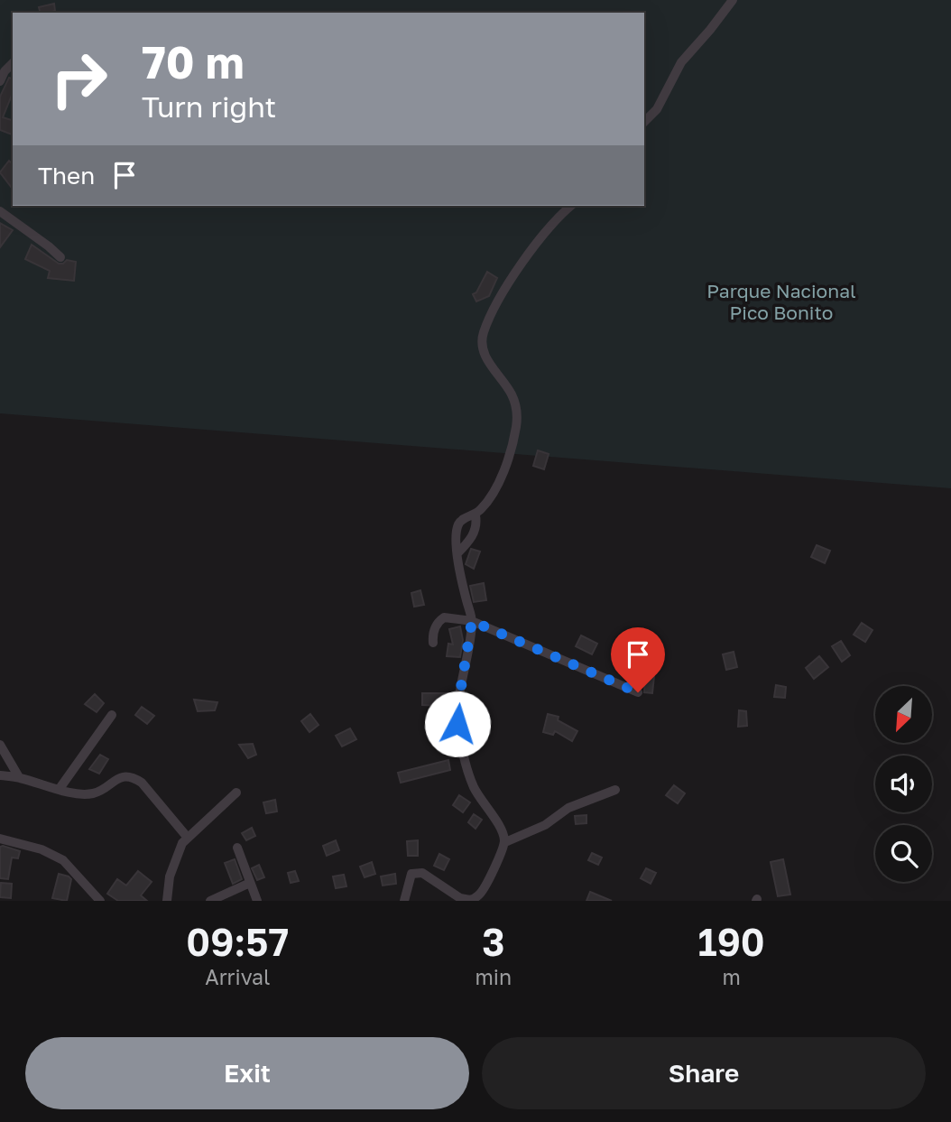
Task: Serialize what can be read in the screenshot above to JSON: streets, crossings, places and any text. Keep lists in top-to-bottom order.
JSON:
{
  "parks": ["Parque Nacional Pico Bonito"],
  "north": "bottom left",
  "page": {
    "turn": ["70 m", "Turn right"],
    "then": "Then",
    "eta": [
      "09:57",
      "Arrival",
      "3",
      "min",
      "190",
      "m"
    ],
    "buttons": ["Exit", "Share"]
  }
}
